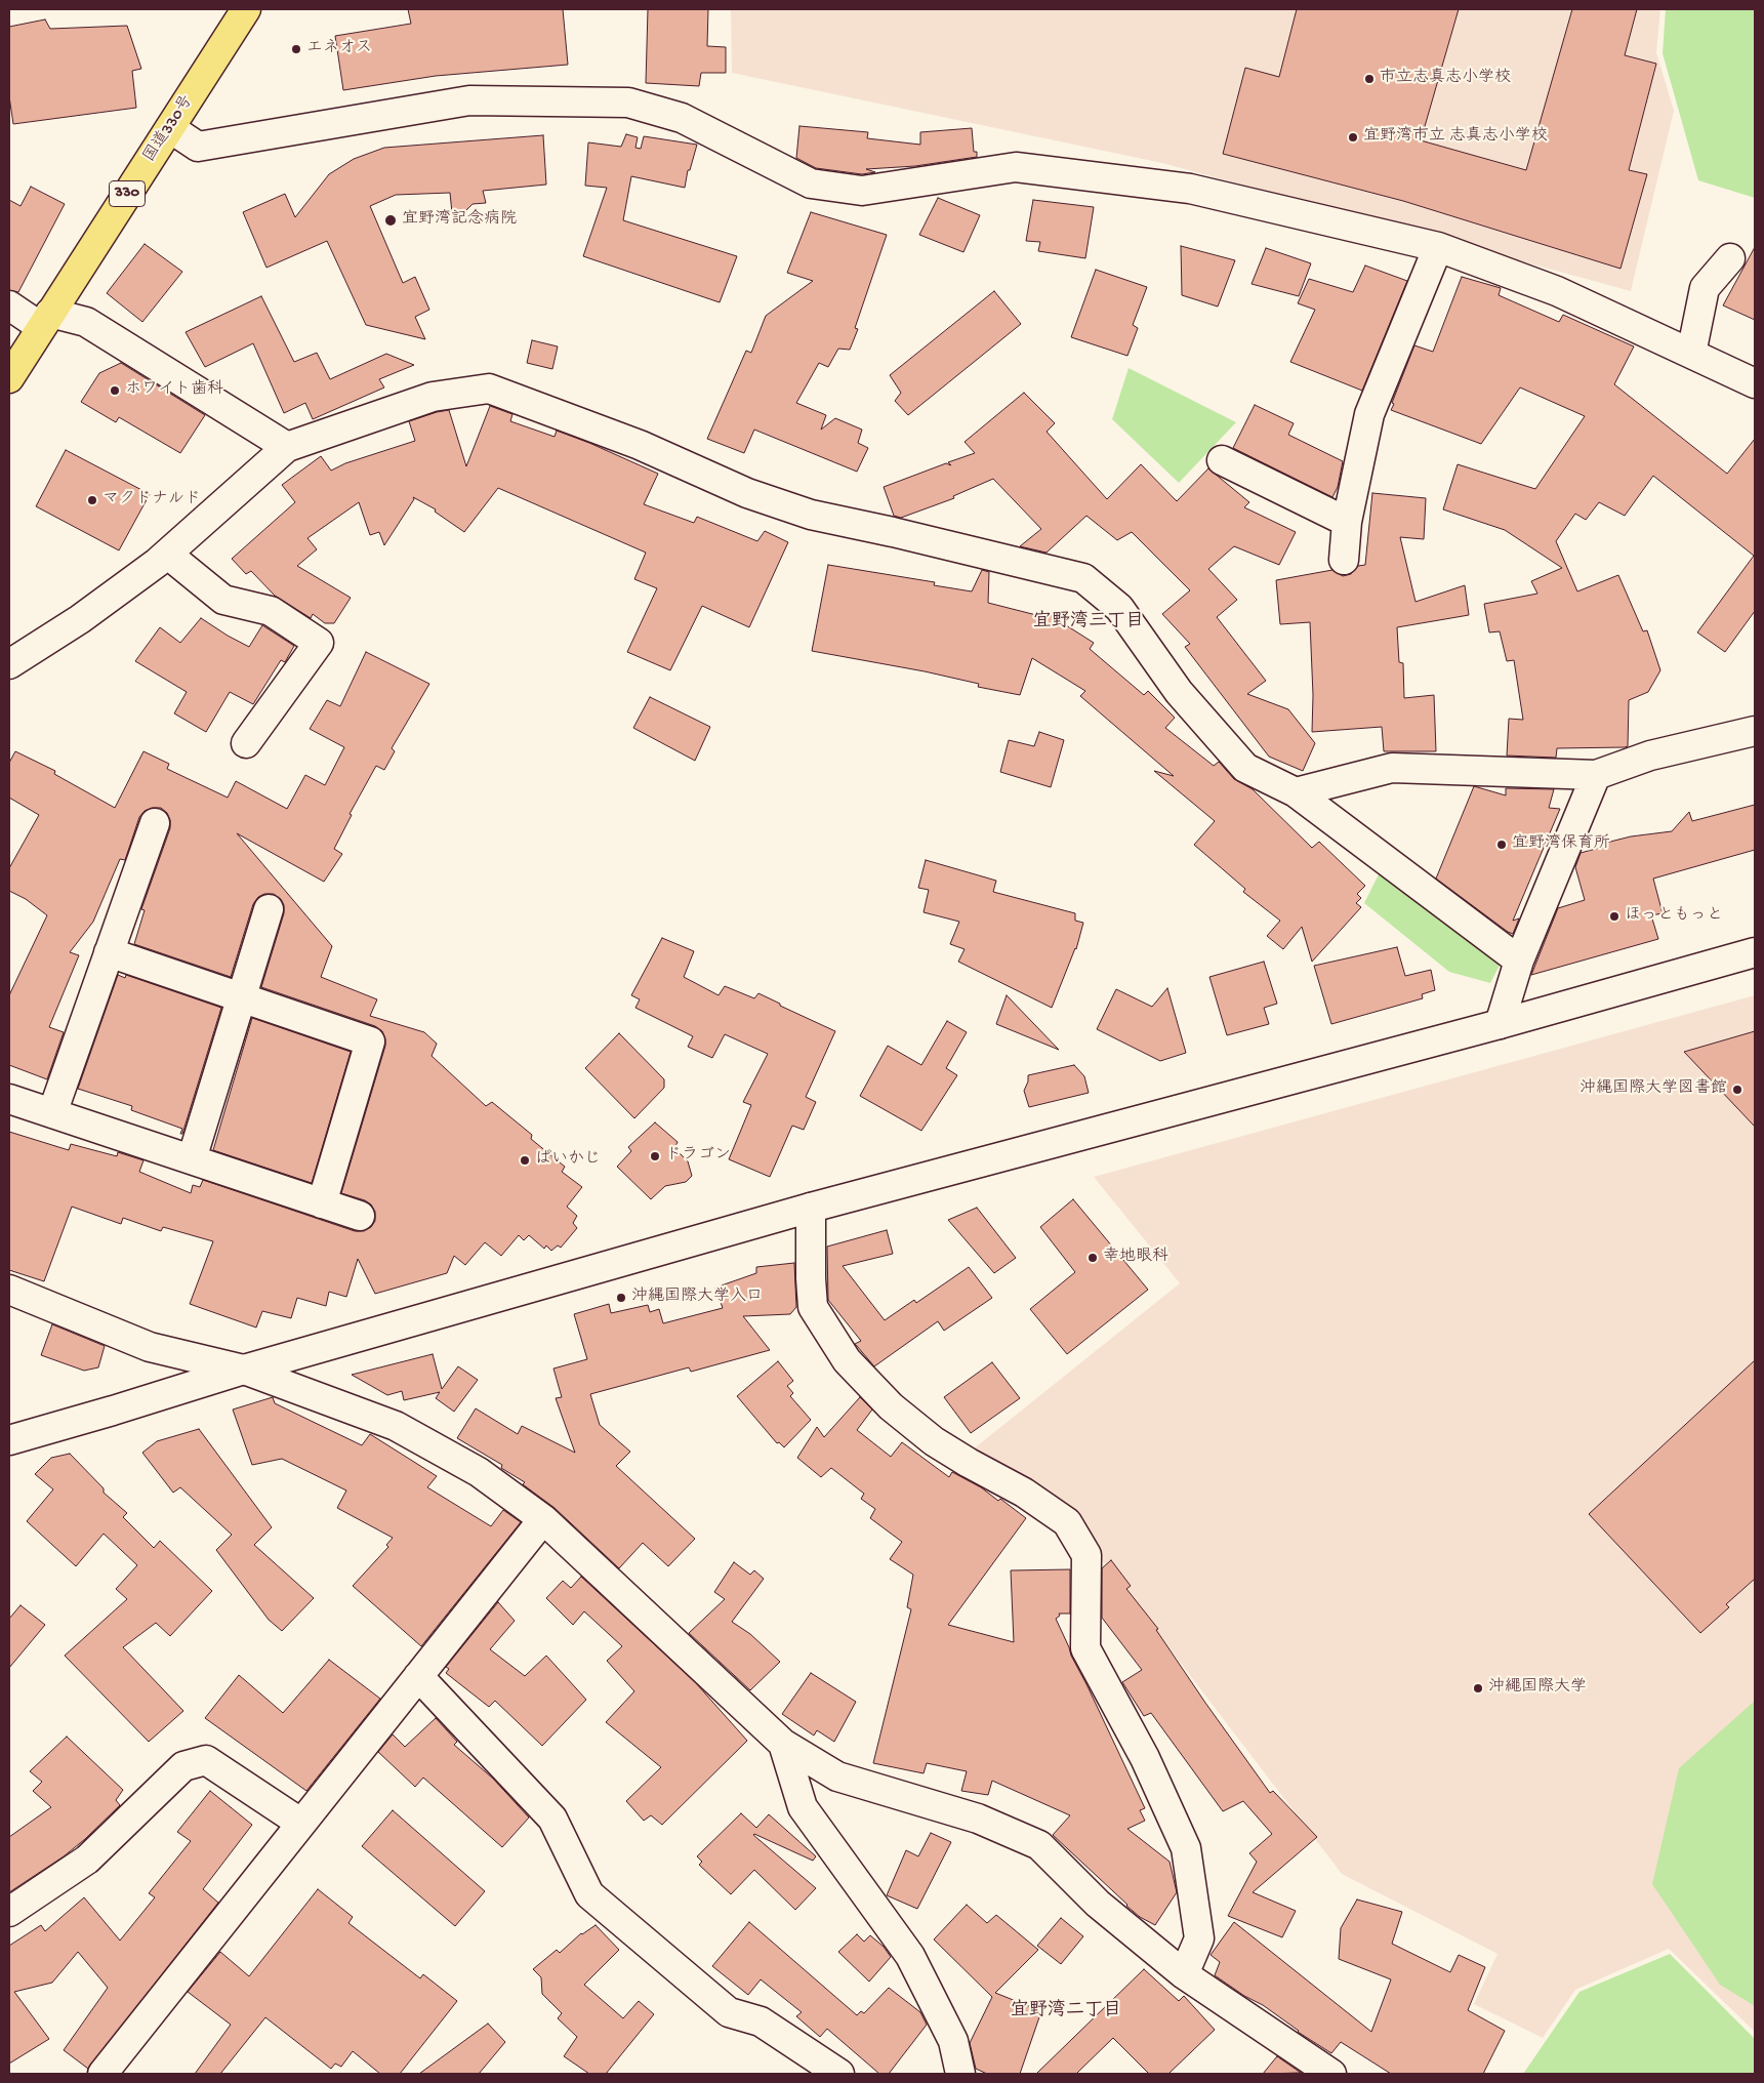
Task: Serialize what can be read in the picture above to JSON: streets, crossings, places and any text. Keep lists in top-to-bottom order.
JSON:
{
  "streets": {
    "highway": ["国道330号", "330"]
  },
  "districts": ["宜野湾三丁目", "宜野湾二丁目"],
  "places": [
    "エネオス",
    "市立志真志小学校",
    "宜野湾市立 志真志小学校",
    "宜野湾記念病院",
    "ホワイト歯科",
    "マクドナルド",
    "宜野湾保育所",
    "ほっともっと",
    "沖縄国際大学図書館",
    "ドラゴン",
    "ぱいかじ",
    "幸地眼科",
    "沖縄国際大学入口",
    "沖繩国際大学"
  ]
}
